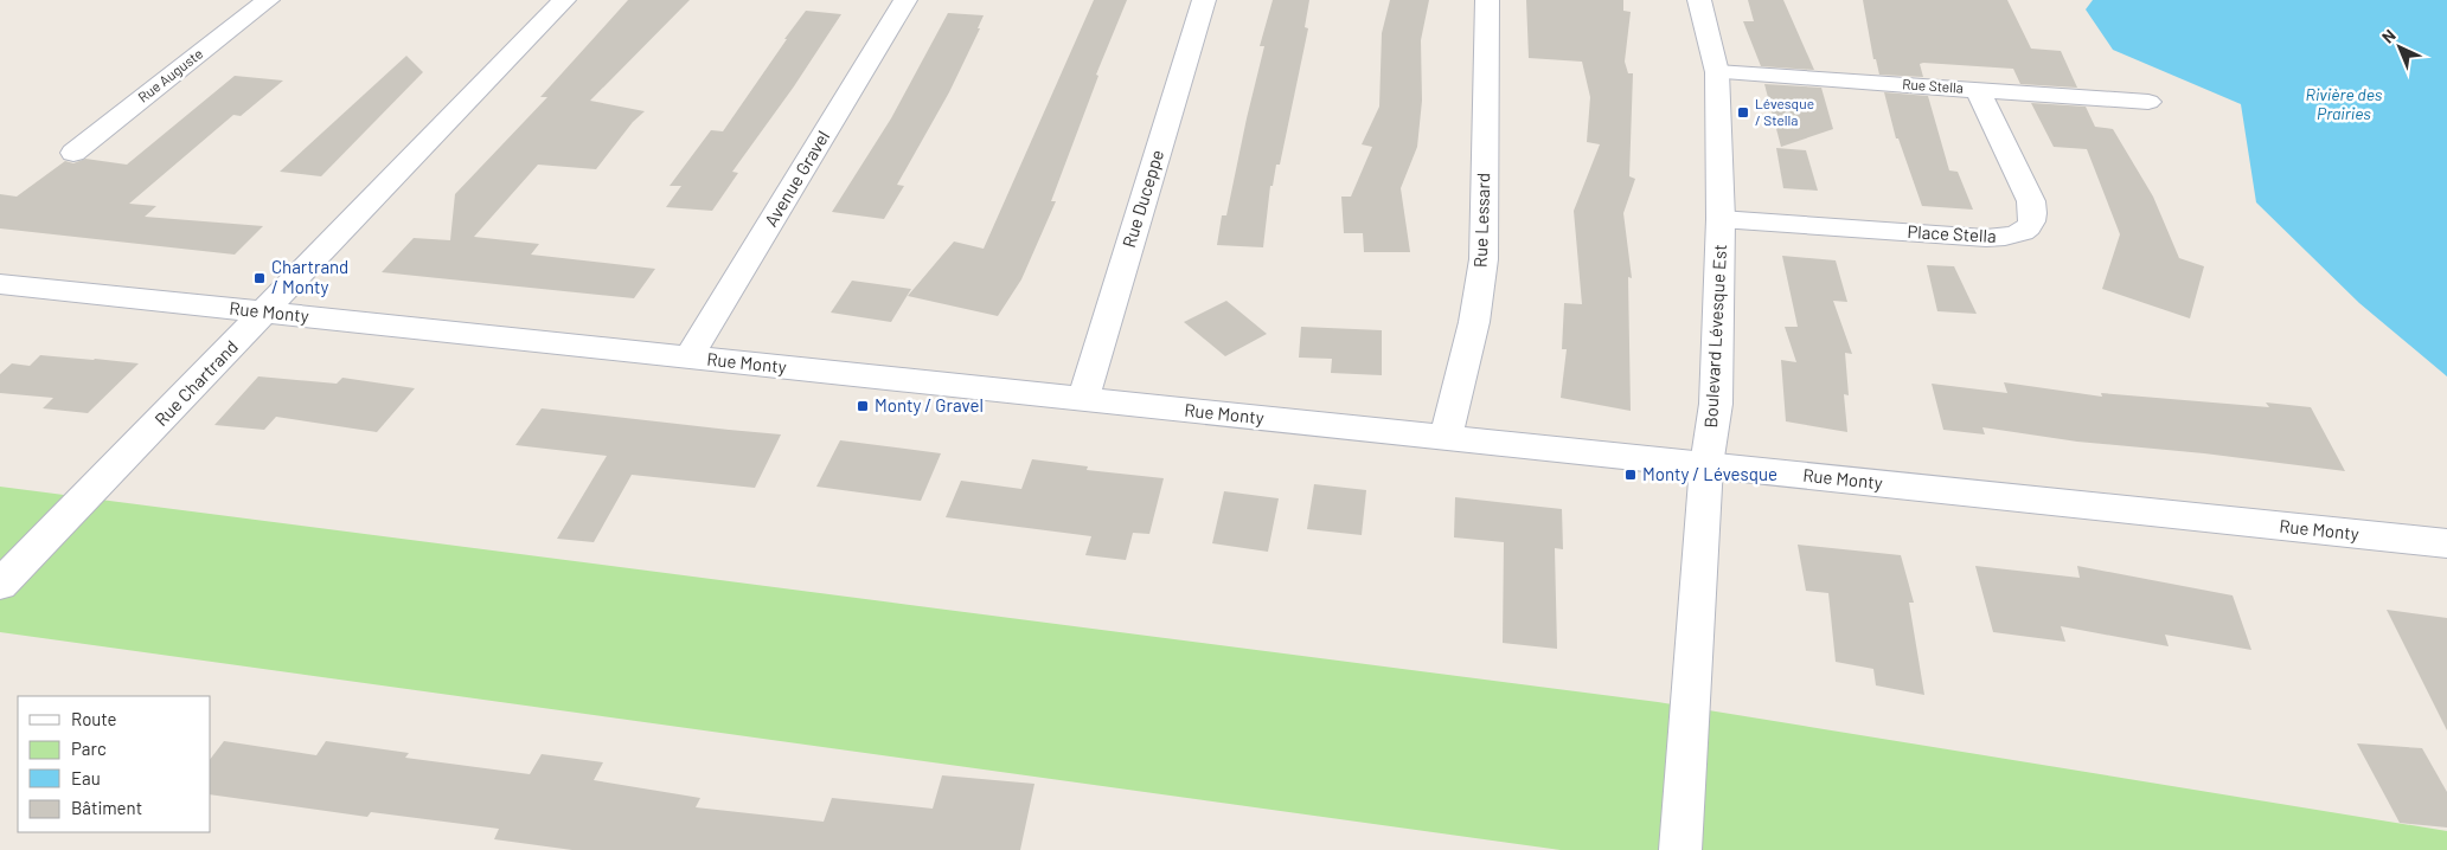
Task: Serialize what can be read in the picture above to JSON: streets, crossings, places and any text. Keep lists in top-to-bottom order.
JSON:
{
  "streets": {
    "street": [
      "Rue Auguste",
      "Rue Stella",
      "Avenue Gravel",
      "Rue Duceppe",
      "Rue Lessard",
      "Place Stella",
      "Rue Monty",
      "Boulevard Lévesque Est",
      "Rue Chartrand"
    ]
  },
  "crossings": [
    ["Rue Stella", "Place Stella"],
    ["Rue Stella", "Boulevard Lévesque Est"],
    ["Avenue Gravel", "Rue Monty"],
    ["Rue Duceppe", "Rue Monty"],
    ["Rue Lessard", "Rue Monty"],
    ["Place Stella", "Boulevard Lévesque Est"],
    ["Rue Monty", "Boulevard Lévesque Est"],
    ["Rue Monty", "Rue Chartrand"]
  ],
  "water": ["Rivière des Prairies"],
  "places": {
    "transit": [
      "Lévesque / Stella",
      "Chartrand / Monty",
      "Monty / Gravel",
      "Monty / Lévesque"
    ]
  },
  "legend": [
    "Route",
    "Parc",
    "Eau",
    "Bâtiment"
  ],
  "north": "top left"
}
